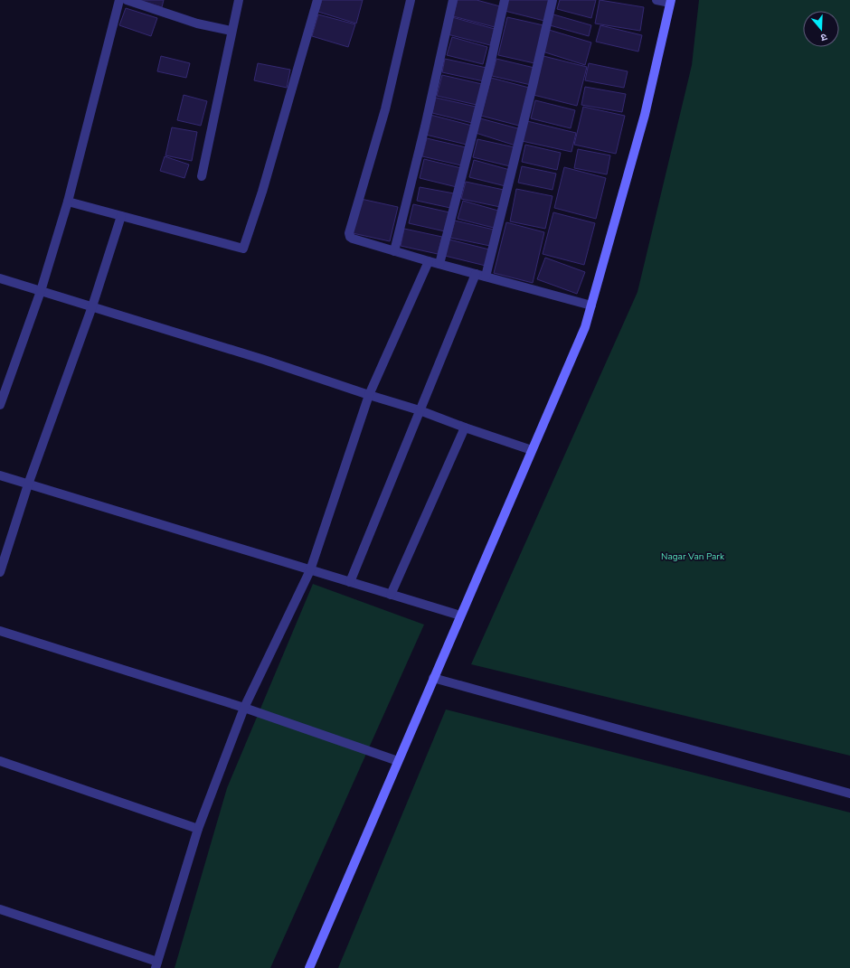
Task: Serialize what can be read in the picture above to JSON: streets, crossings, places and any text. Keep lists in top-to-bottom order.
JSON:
{
  "parks": ["Nagar Van Park"],
  "north": "bottom"
}
